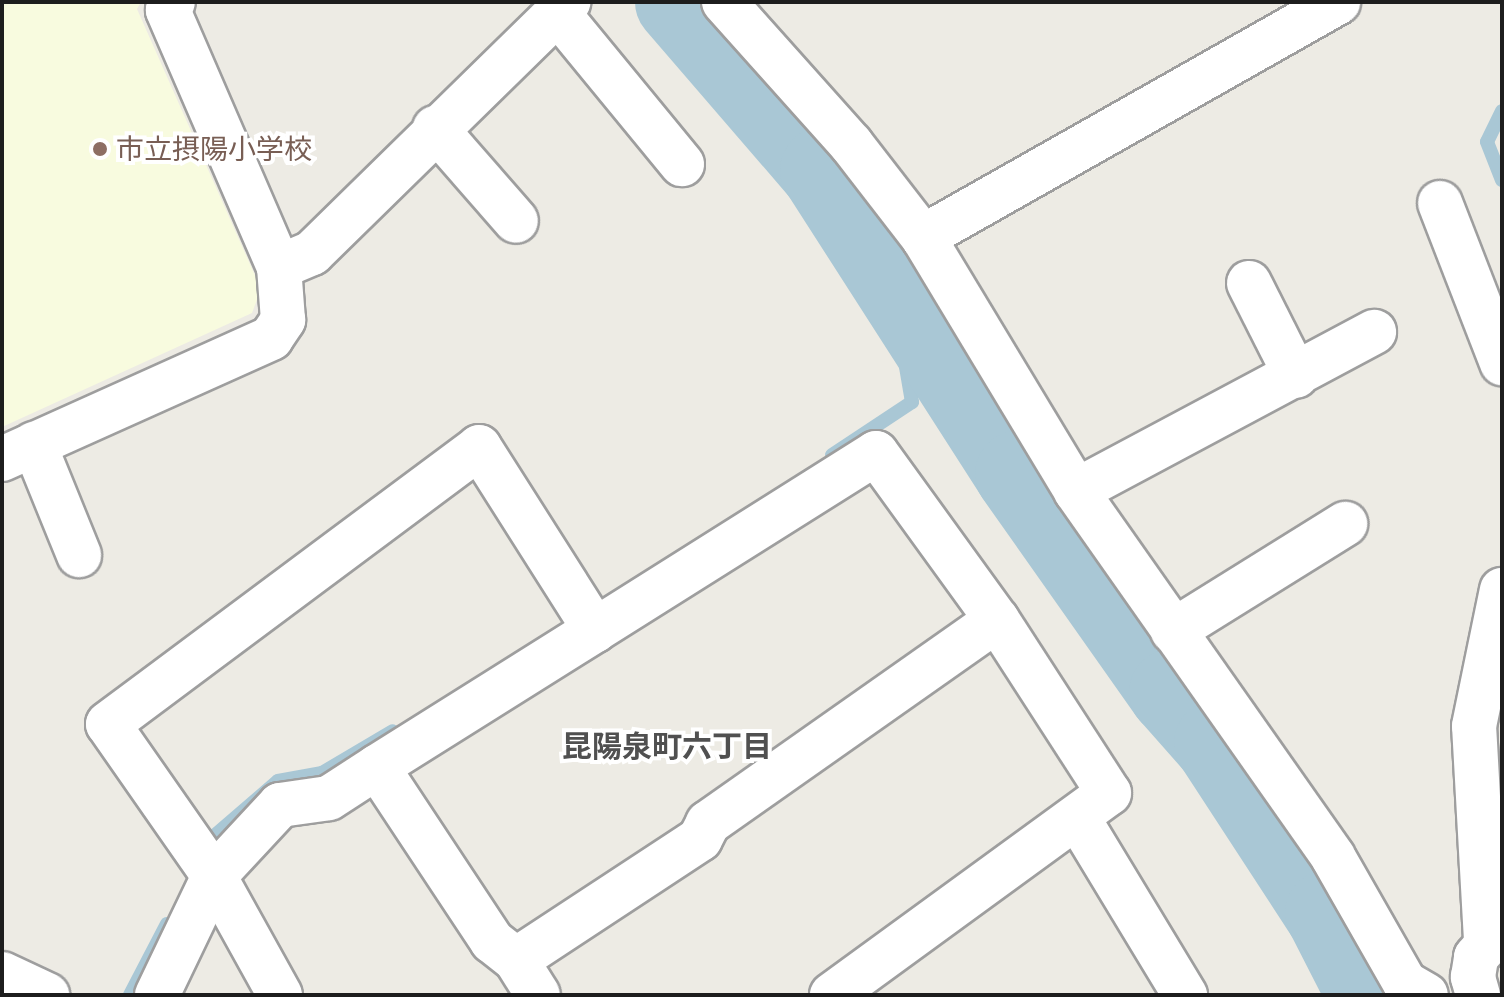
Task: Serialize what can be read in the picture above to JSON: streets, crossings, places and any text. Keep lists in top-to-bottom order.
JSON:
{
  "districts": ["昆陽泉町六丁目"],
  "places": ["市立摂陽小学校"]
}
